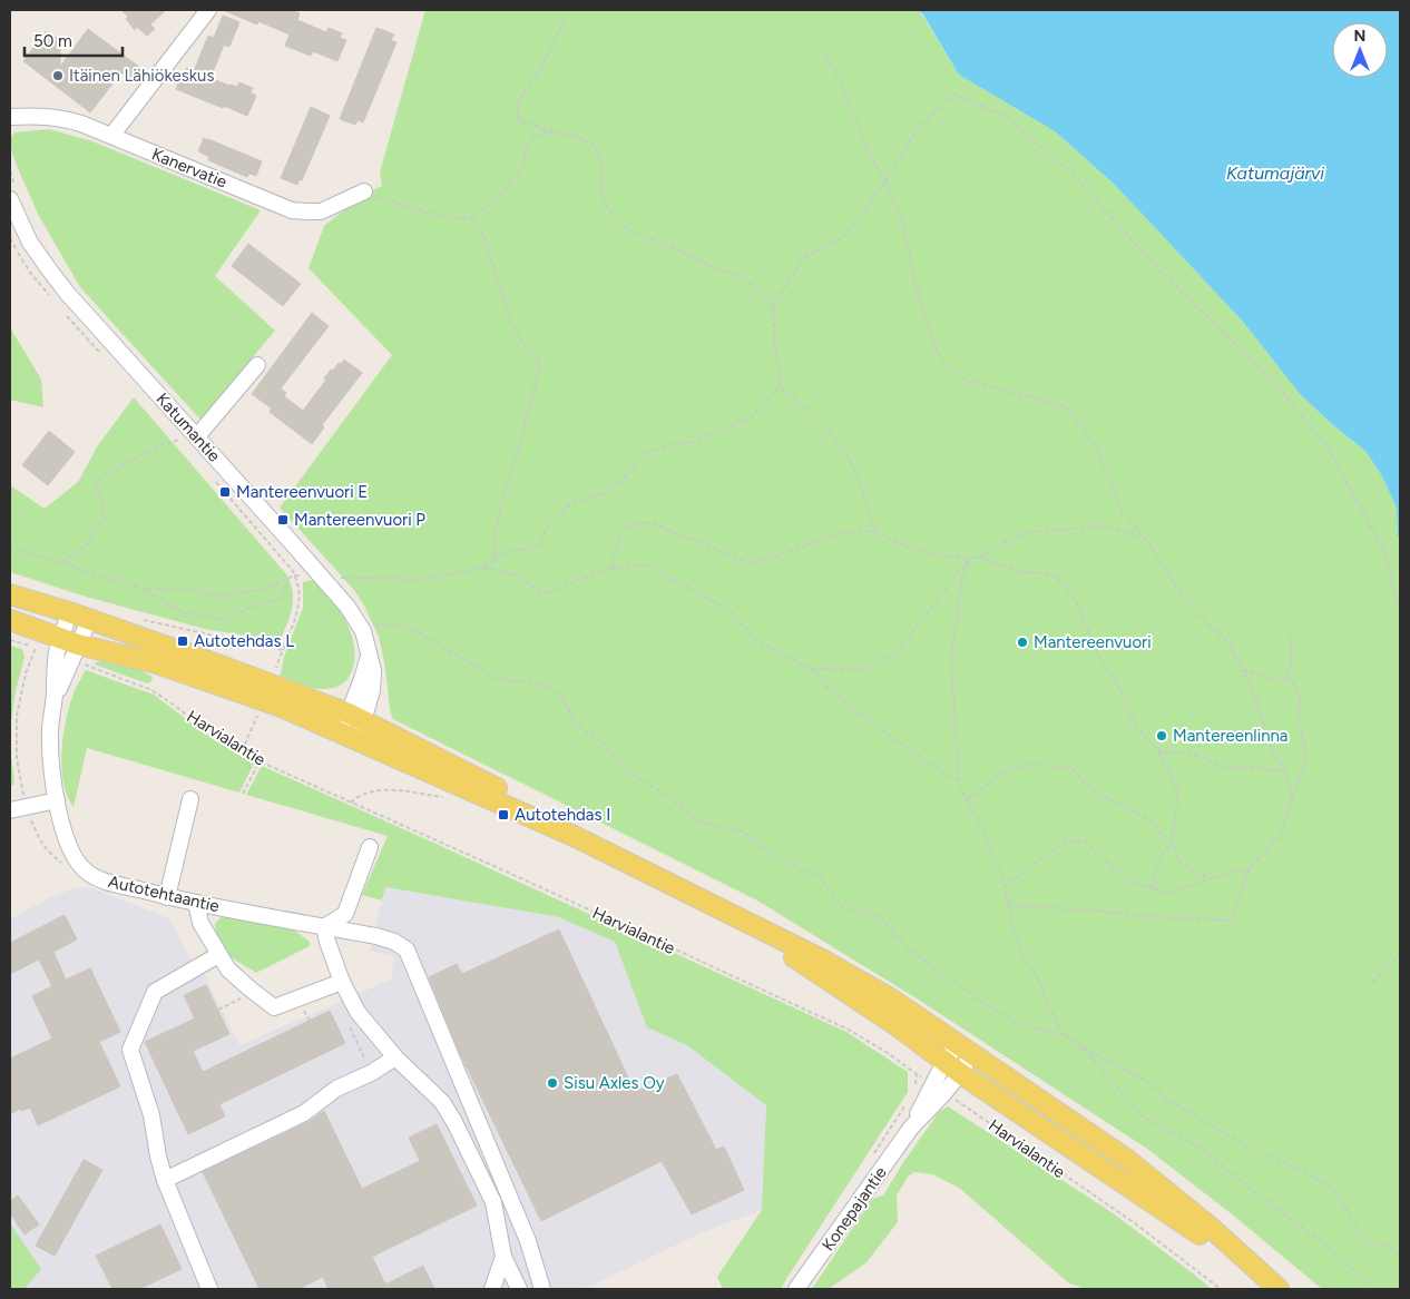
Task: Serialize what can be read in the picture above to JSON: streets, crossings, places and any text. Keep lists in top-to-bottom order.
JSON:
{
  "streets": {
    "main road": ["Harvialantie"],
    "street": [
      "Kanervatie",
      "Katumantie",
      "Autotehtaantie",
      "Konepajantie"
    ]
  },
  "crossings": [
    ["Katumantie", "Harvialantie"],
    ["Harvialantie", "Autotehtaantie"],
    ["Harvialantie", "Konepajantie"]
  ],
  "water": ["Katumajärvi"],
  "places": {
    "other": [
      "Itäinen Lähiökeskus",
      "Mantereenvuori",
      "Mantereenlinna",
      "Sisu Axles Oy"
    ],
    "transit": [
      "Mantereenvuori E",
      "Mantereenvuori P",
      "Autotehdas L",
      "Autotehdas I"
    ]
  },
  "scale_bar": "50 m",
  "north": "top"
}
